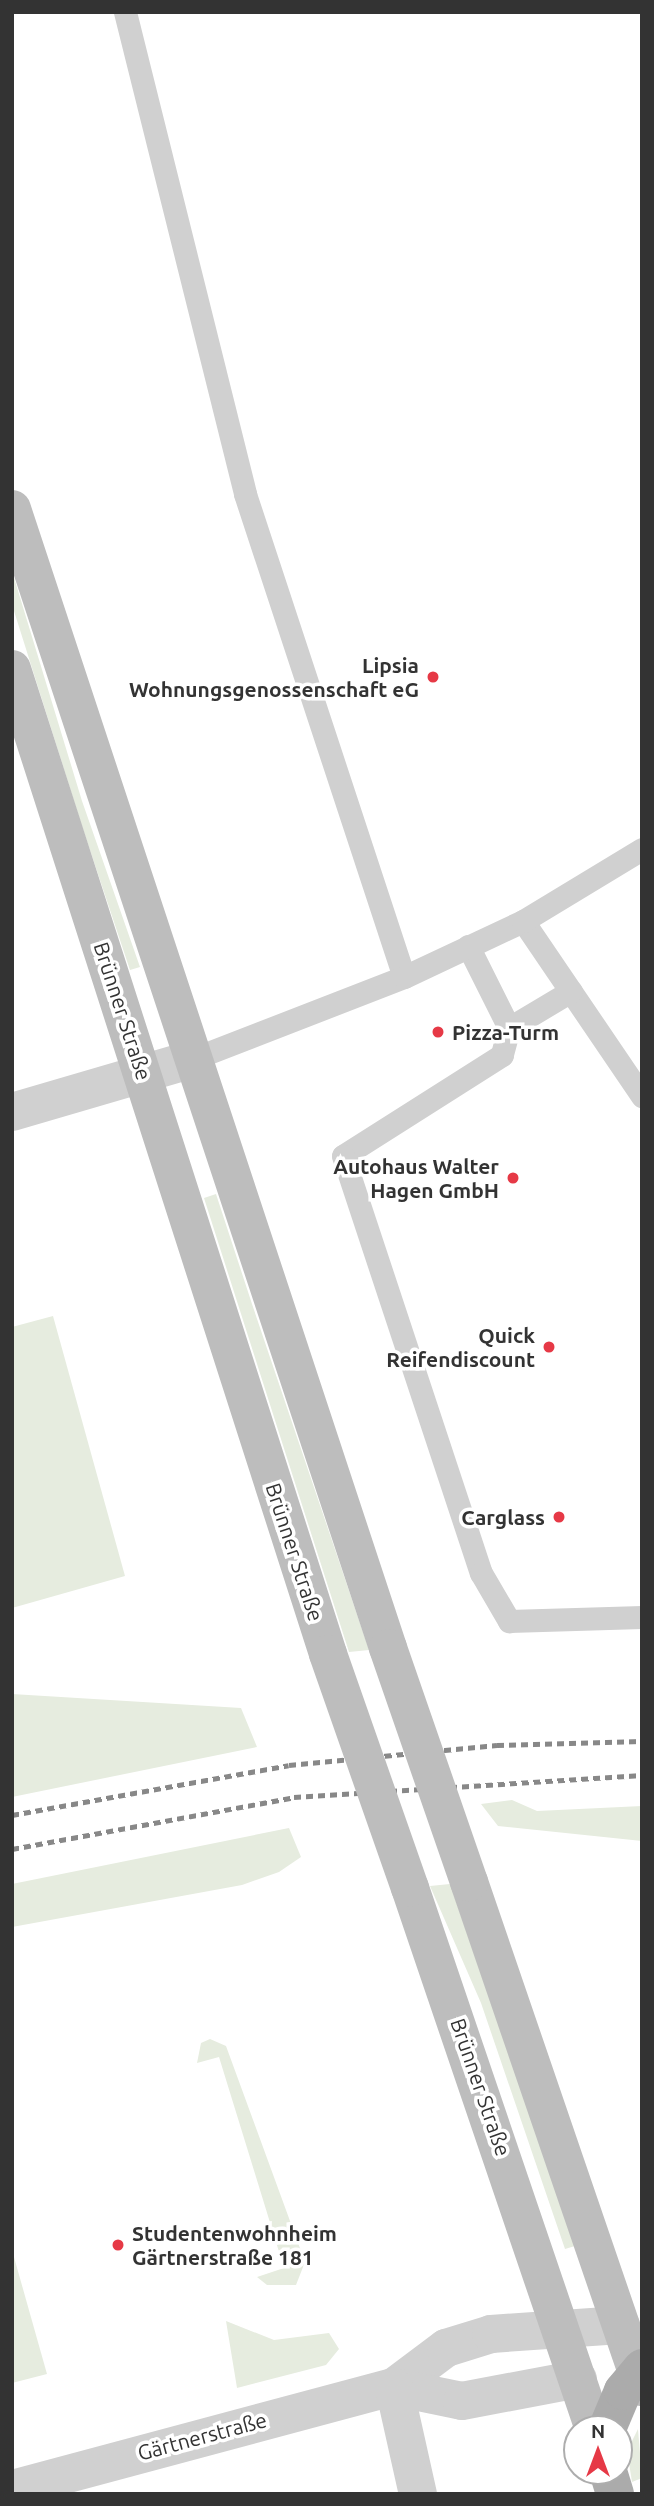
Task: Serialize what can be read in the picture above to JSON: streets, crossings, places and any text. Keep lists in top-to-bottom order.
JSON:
{
  "streets": {
    "main road": ["Brünner Straße"],
    "street": ["Gärtnerstraße"]
  },
  "crossings": [
    ["Brünner Straße", "Gärtnerstraße"]
  ],
  "places": [
    "Lipsia Wohnungsgenossenschaft eG",
    "Pizza-Turm",
    "Autohaus Walter Hagen GmbH",
    "Quick Reifendiscount",
    "Carglass",
    "Studentenwohnheim Gärtnerstraße 181"
  ],
  "north": "top"
}
